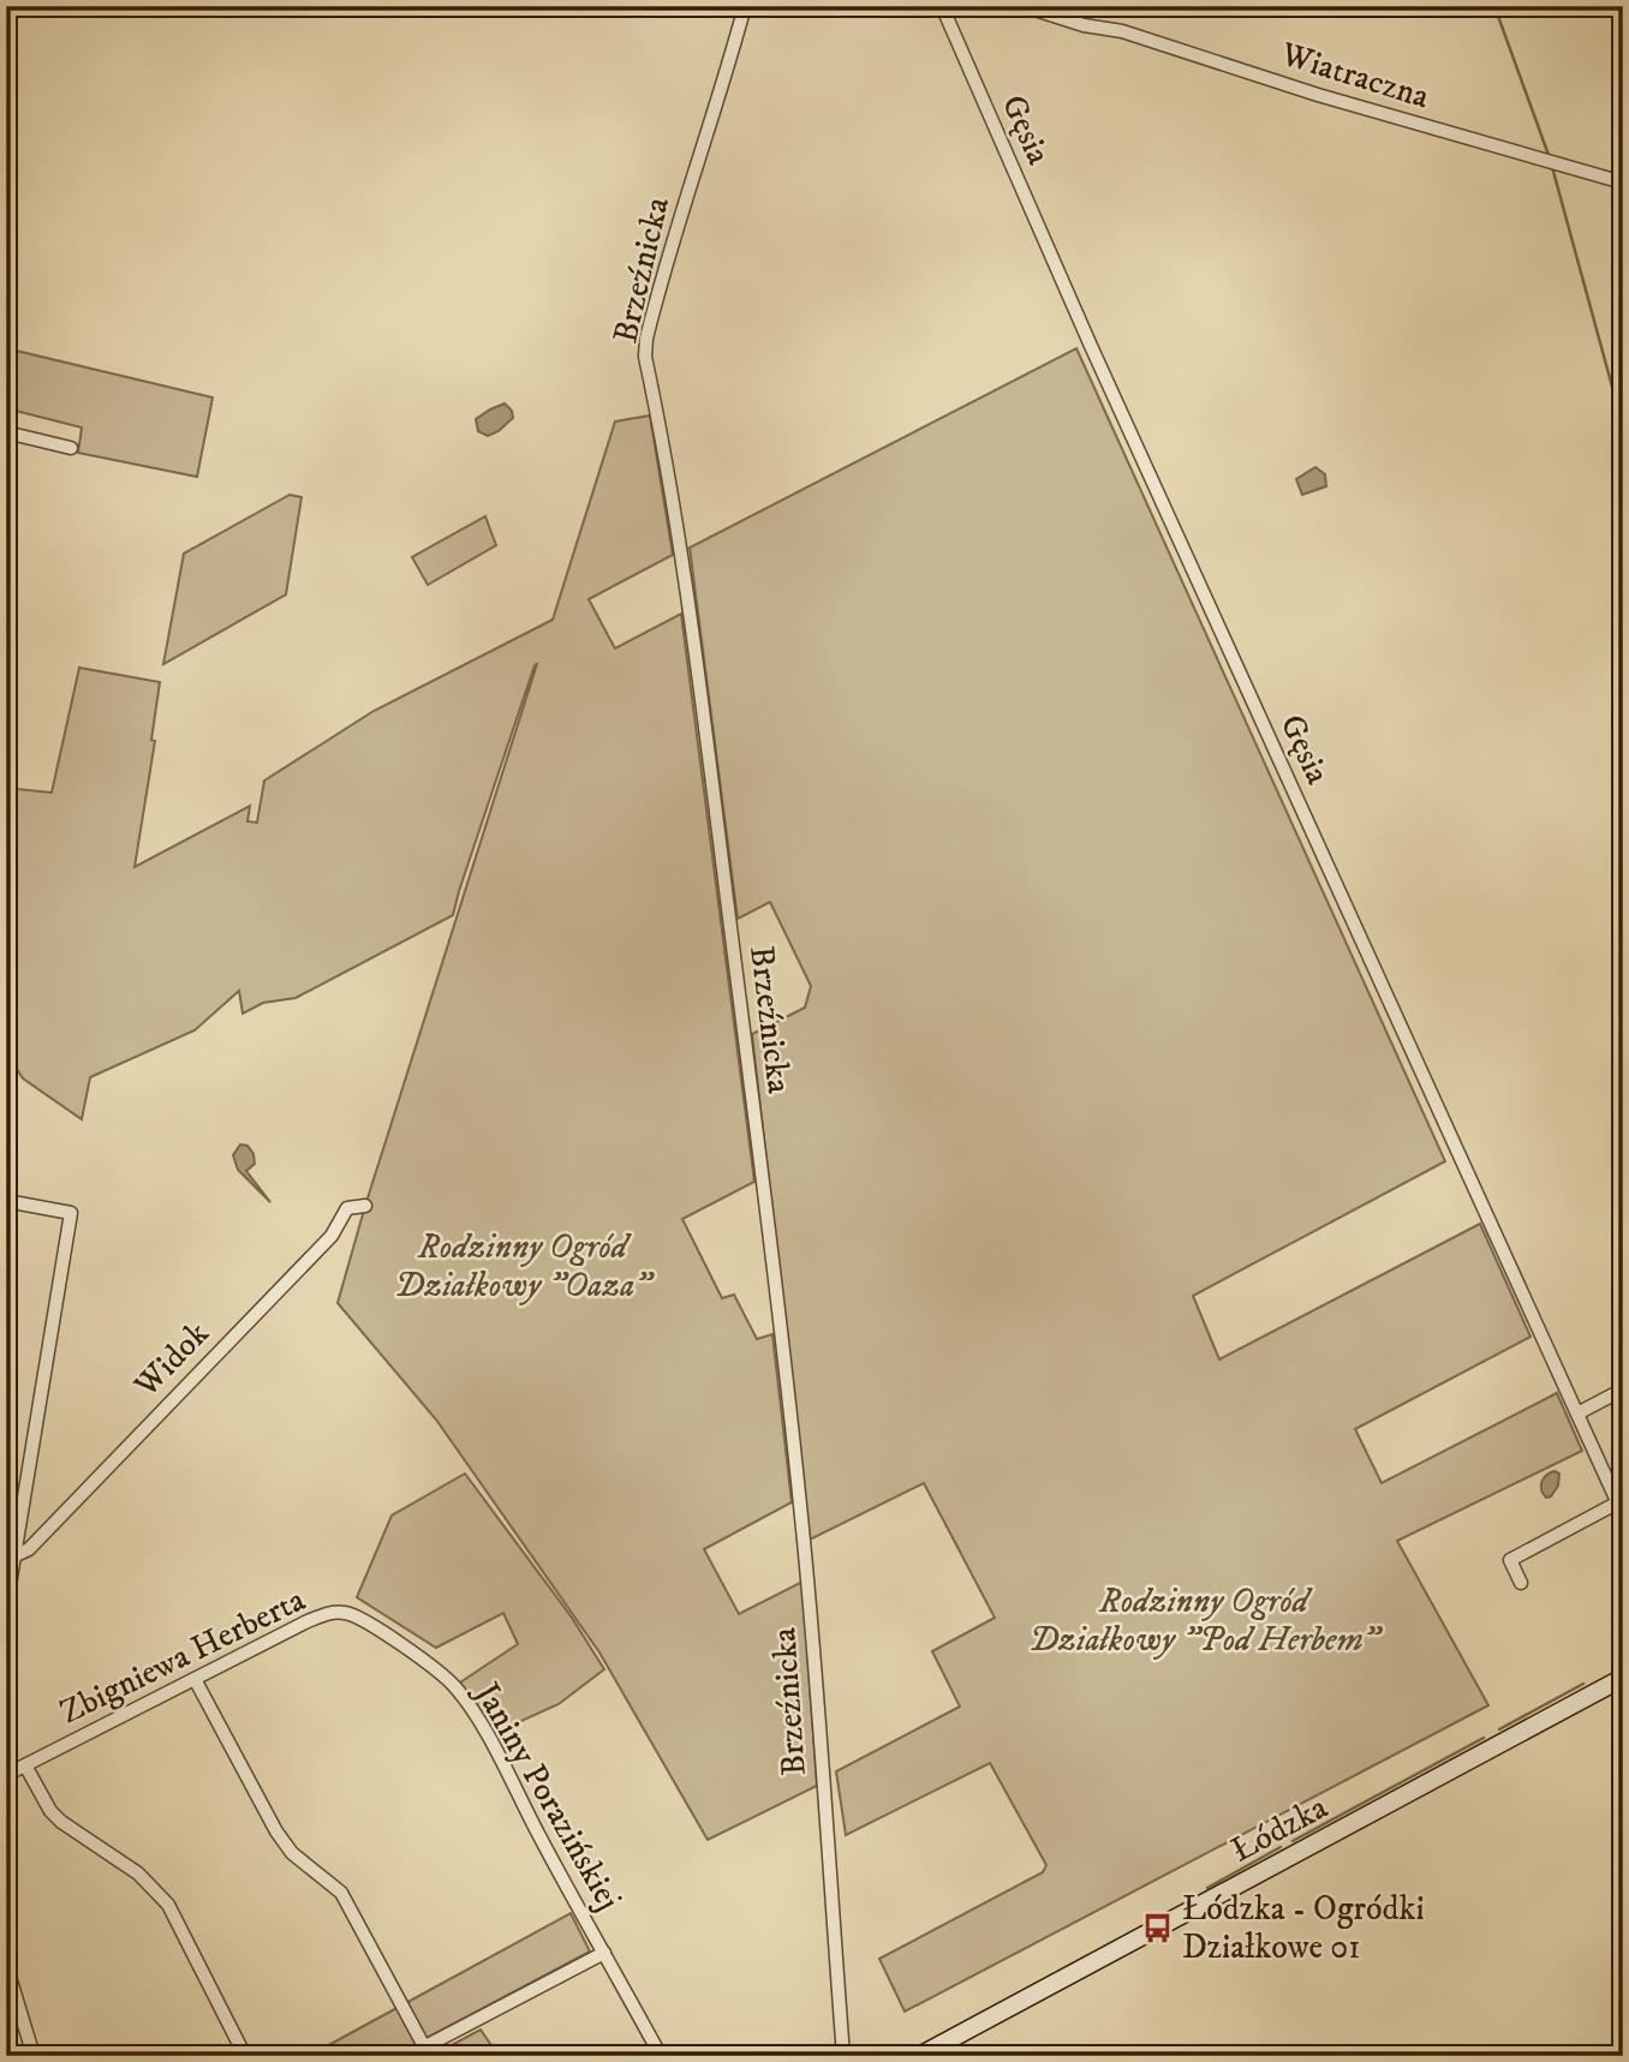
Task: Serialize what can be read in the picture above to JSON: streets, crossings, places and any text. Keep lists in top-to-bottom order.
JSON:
{
  "streets": {
    "main road": ["Łódzka"],
    "street": [
      "Wiatraczna",
      "Gęsia",
      "Brzeźnicka",
      "Widok",
      "Zbigniewa Herberta",
      "Janiny Porazińskiej"
    ]
  },
  "crossings": [
    ["Zbigniewa Herberta", "Janiny Porazińskiej"]
  ],
  "parks": ["Rodzinny Ogród Działkowy \"Oaza\"", "Rodzinny Ogród Działkowy \"Pod Herbem\""],
  "places": {
    "bus stop": ["Łódzka - Ogródki Działkowe 01"]
  }
}
